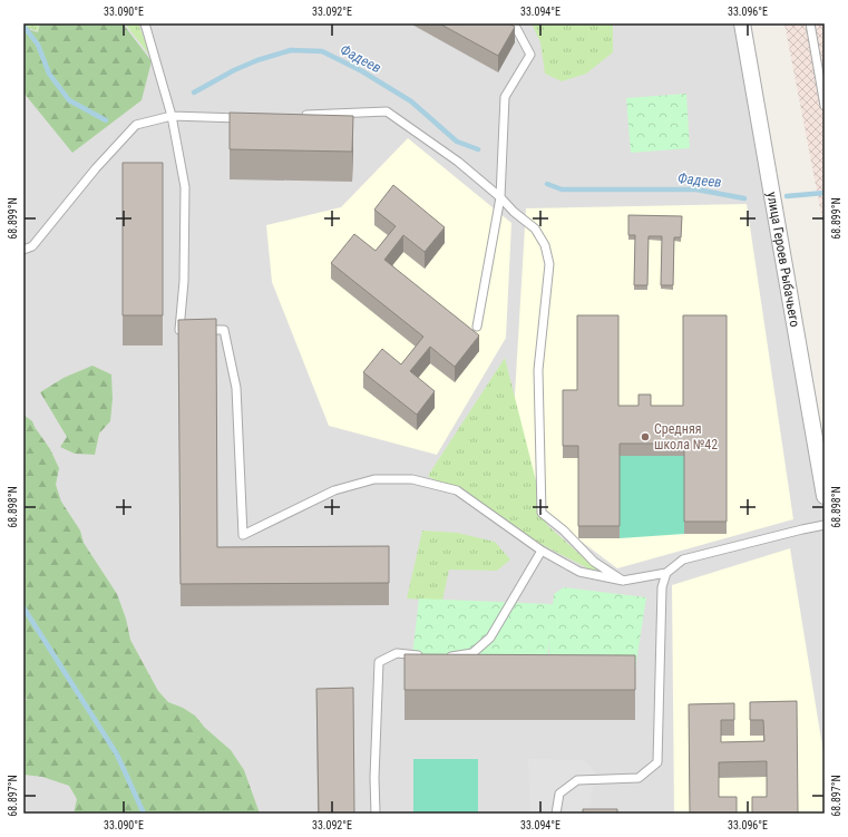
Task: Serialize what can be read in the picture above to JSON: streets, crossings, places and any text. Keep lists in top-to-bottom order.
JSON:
{
  "streets": {
    "street": ["улица Героев Рыбачьего"]
  },
  "water": ["Фадеев"],
  "places": ["Средняя школа №42"],
  "coordinates": [
    "33.090°E",
    "33.092°E",
    "33.094°E",
    "33.096°E",
    "68.899°N",
    "68.898°N",
    "68.897°N"
  ]
}
